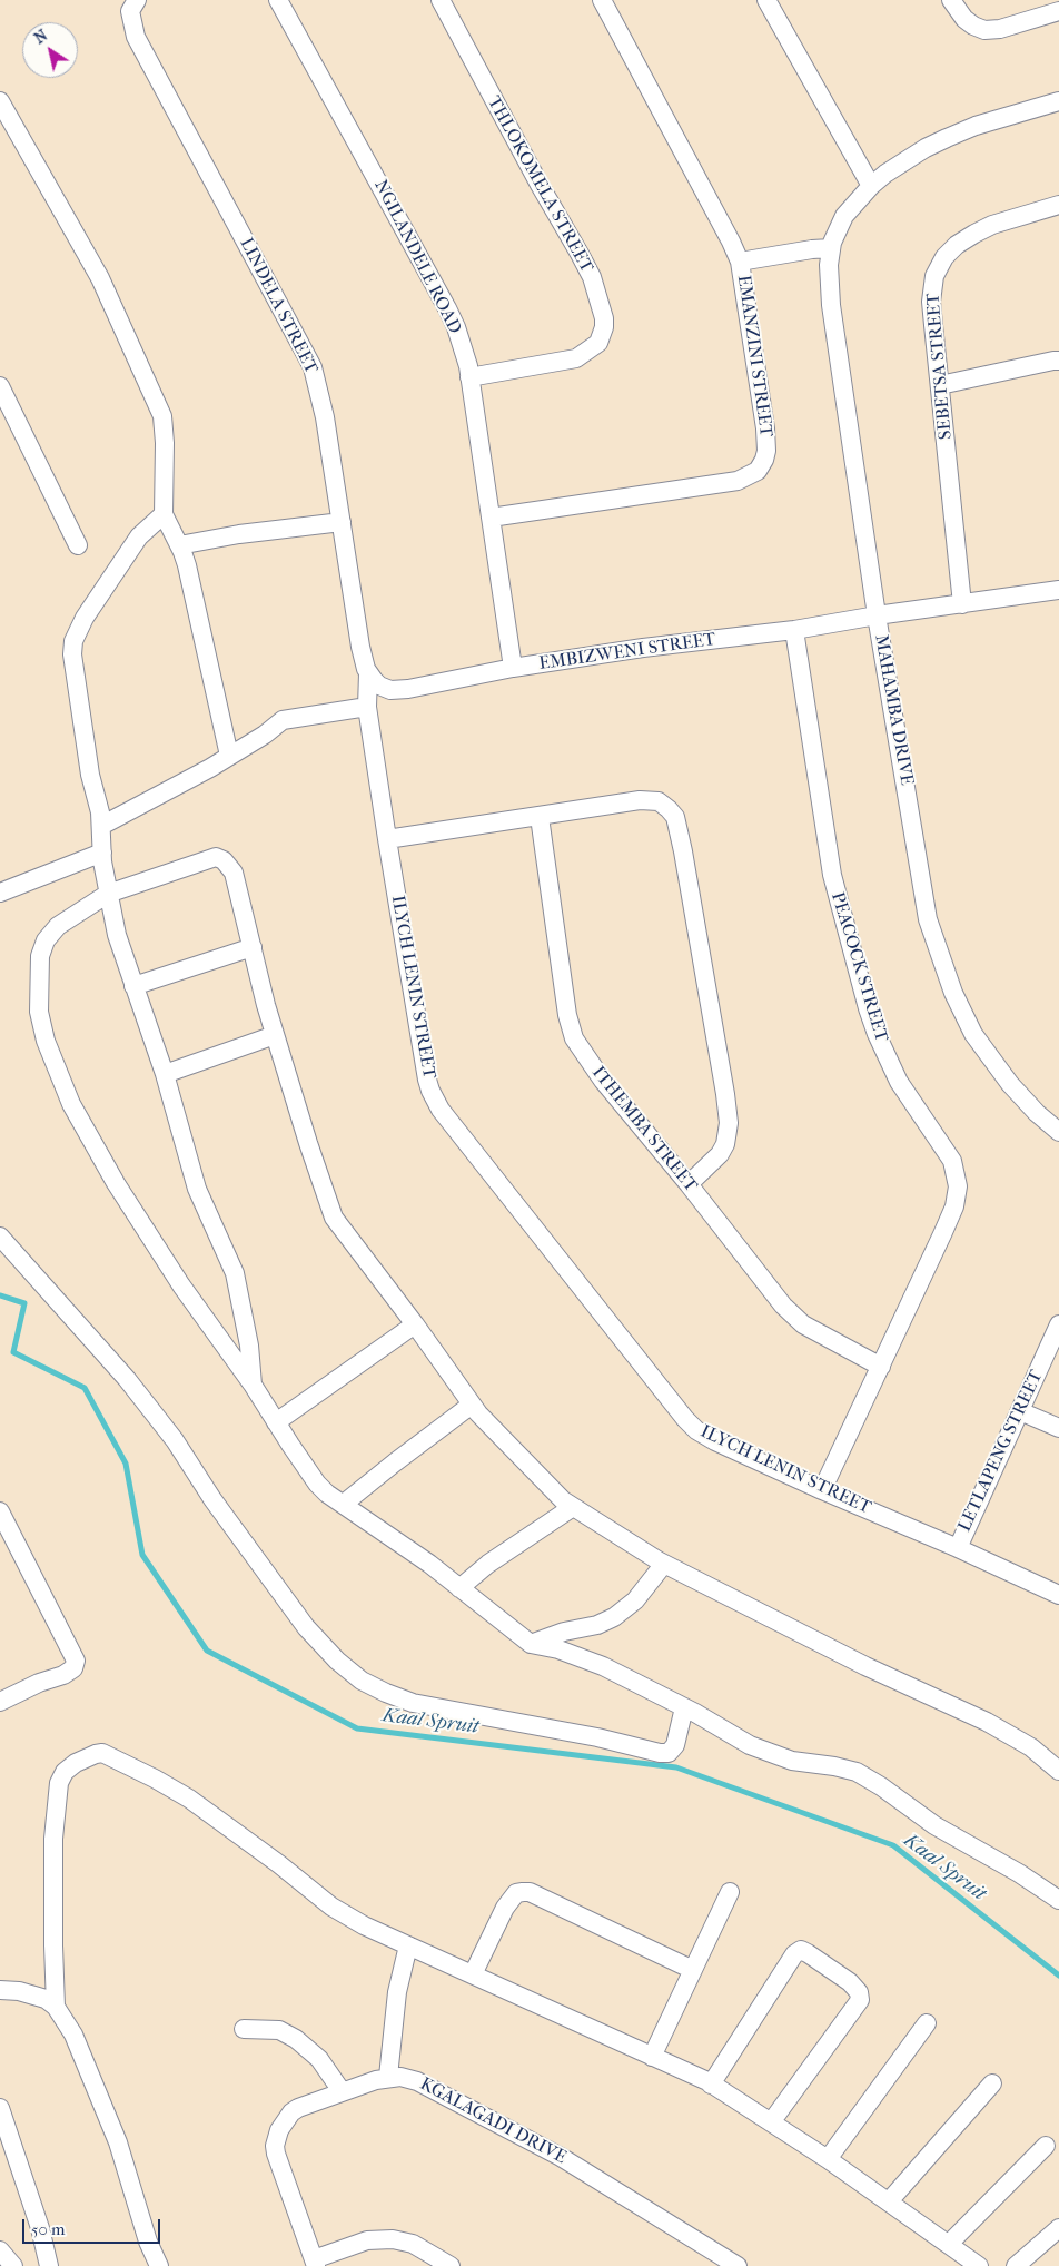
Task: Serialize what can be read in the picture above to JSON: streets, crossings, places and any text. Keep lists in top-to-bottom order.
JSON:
{
  "streets": {
    "street": [
      "THLOKOMELA STREET",
      "NGILANDELE ROAD",
      "LINDELA STREET",
      "EMANZINI STREET",
      "SEBETSA STREET",
      "EMBIZWENI STREET",
      "MAHAMBA DRIVE",
      "PEACOCK STREET",
      "ILYCH LENIN STREET",
      "ITHEMBA STREET",
      "LETLAPENG STREET",
      "KGALAGADI DRIVE"
    ]
  },
  "crossings": [
    ["THLOKOMELA STREET", "NGILANDELE ROAD"],
    ["NGILANDELE ROAD", "EMANZINI STREET"],
    ["NGILANDELE ROAD", "EMBIZWENI STREET"],
    ["LINDELA STREET", "EMBIZWENI STREET"],
    ["LINDELA STREET", "ILYCH LENIN STREET"],
    ["SEBETSA STREET", "EMBIZWENI STREET"],
    ["EMBIZWENI STREET", "MAHAMBA DRIVE"],
    ["EMBIZWENI STREET", "PEACOCK STREET"],
    ["EMBIZWENI STREET", "ILYCH LENIN STREET"],
    ["PEACOCK STREET", "ILYCH LENIN STREET"],
    ["PEACOCK STREET", "ITHEMBA STREET"],
    ["ILYCH LENIN STREET", "LETLAPENG STREET"]
  ],
  "water": ["Kaal Spruit"],
  "scale_bar": "50 m",
  "north": "top left"
}
